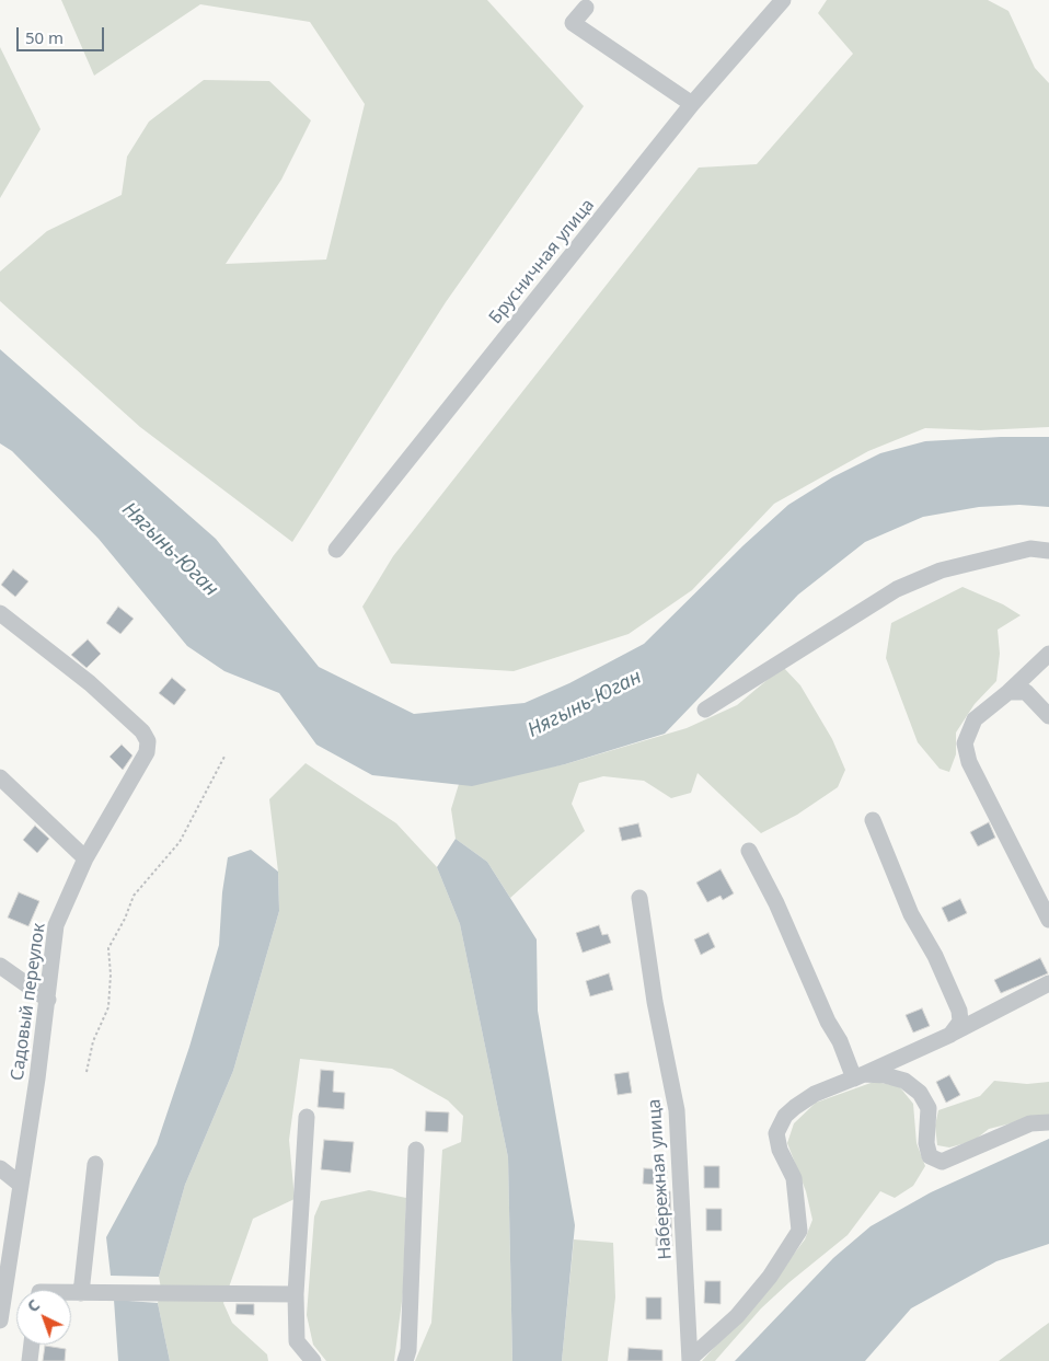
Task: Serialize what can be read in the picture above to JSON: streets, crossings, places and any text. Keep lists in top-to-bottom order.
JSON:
{
  "streets": {
    "street": ["Брусничная улица", "Садовый переулок", "Набережная улица"]
  },
  "water": ["Нягынь-Юган"],
  "scale_bar": "50 m",
  "north": "top left"
}
